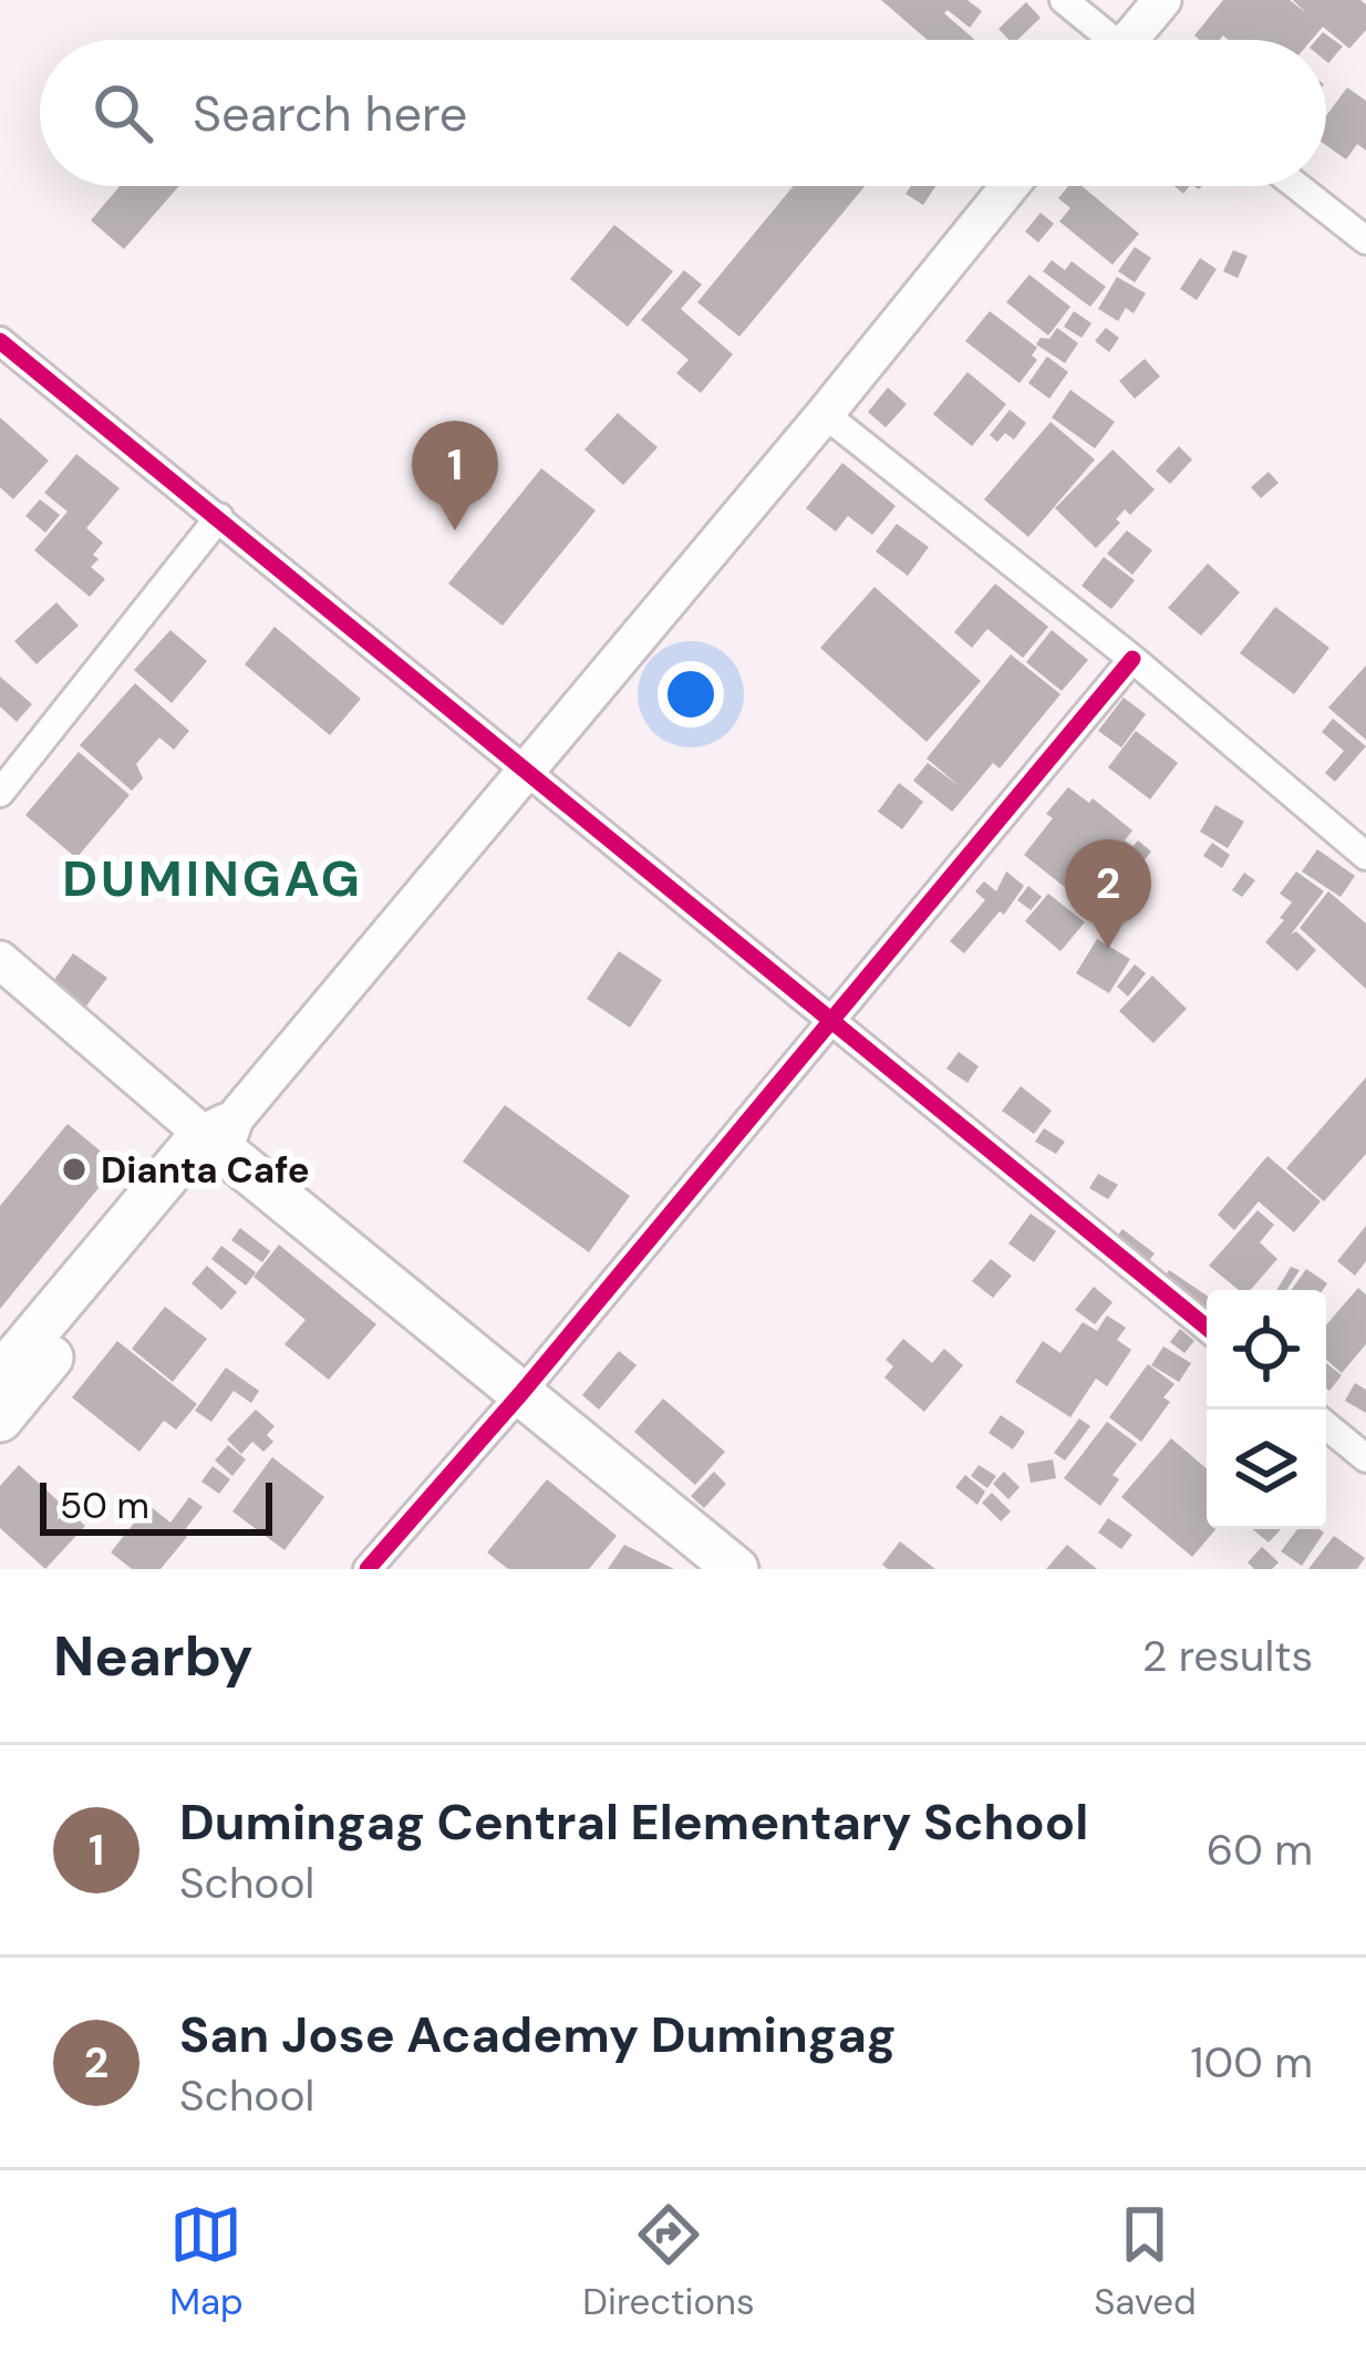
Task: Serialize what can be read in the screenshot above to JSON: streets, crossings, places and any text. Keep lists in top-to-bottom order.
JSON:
{
  "districts": ["DUMINGAG"],
  "places": ["Dianta Cafe"],
  "scale_bar": "50 m",
  "page": {
    "search": "Search here",
    "pins": ["1", "2"],
    "scale": "50 m",
    "heading": ["Nearby", "2 results"],
    "list": [
      {
        "mark": "1",
        "name": "Dumingag Central Elementary School",
        "note": "School",
        "value": "60 m"
      },
      {
        "mark": "2",
        "name": "San Jose Academy Dumingag",
        "note": "School",
        "value": "100 m"
      }
    ],
    "nav": ["Map", "Directions", "Saved"]
  }
}
